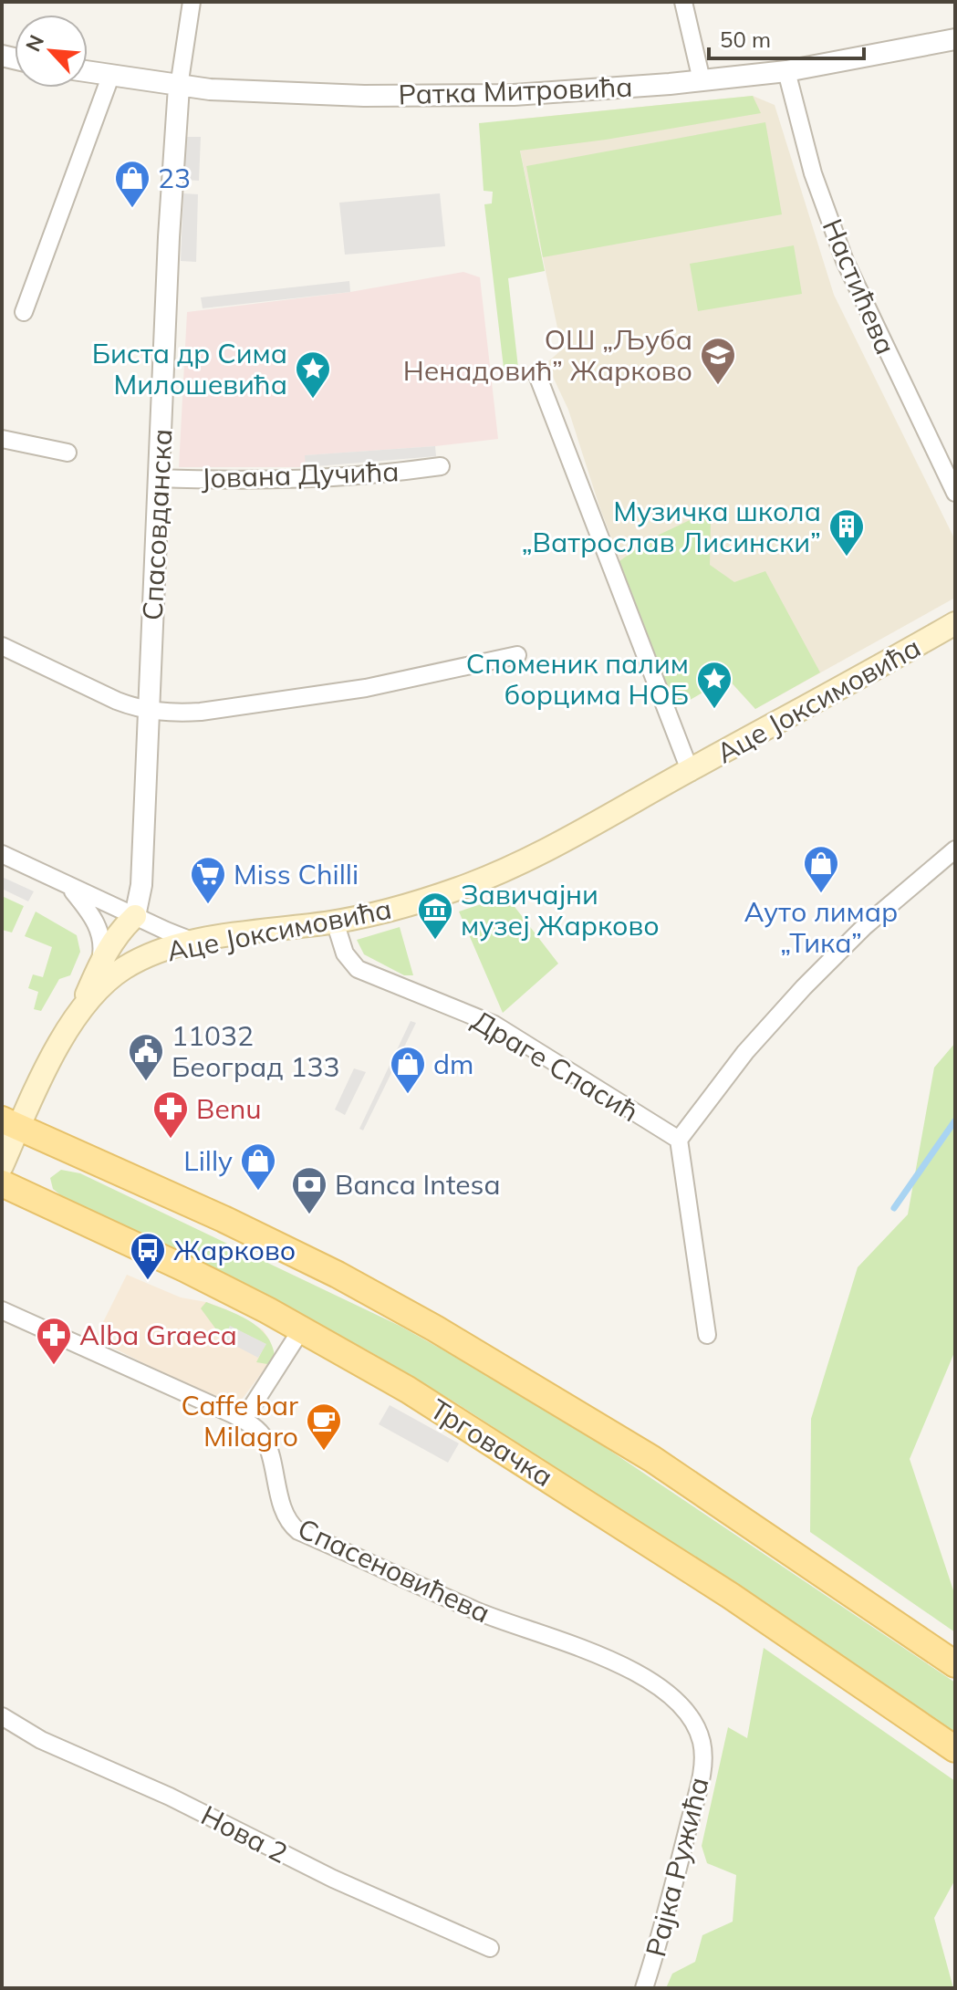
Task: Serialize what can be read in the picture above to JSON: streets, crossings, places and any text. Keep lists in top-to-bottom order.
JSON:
{
  "streets": {
    "main road": ["Аце Јоксимовића", "Трговачка"],
    "street": [
      "Ратка Митровића",
      "Настићева",
      "Јована Дучића",
      "Спасовданска",
      "Драге Спасић",
      "Спасеновићева",
      "Нова 2",
      "Рајка Ружића"
    ]
  },
  "crossings": [
    ["Ратка Митровића", "Настићева"],
    ["Ратка Митровића", "Спасовданска"],
    ["Јована Дучића", "Спасовданска"],
    ["Аце Јоксимовића", "Драге Спасић"],
    ["Спасеновићева", "Рајка Ружића"]
  ],
  "places": {
    "shop": [
      "23",
      "Ауто лимар „Тика”",
      "dm",
      "Lilly"
    ],
    "school or university": ["ОШ „Љуба Ненадовић” Жарково"],
    "place": ["Биста др Сима Милошевића", "Споменик палим борцима НОБ"],
    "building": ["Музичка школа „Ватрослав Лисински”"],
    "supermarket": ["Miss Chilli"],
    "museum": ["Завичајни музеј Жарково"],
    "public building": ["11032 Београд 133"],
    "pharmacy": ["Benu", "Alba Graeca"],
    "bank": ["Banca Intesa"],
    "bus stop": ["Жарково"],
    "cafe": ["Caffe bar Milagro"]
  },
  "scale_bar": "50 m",
  "north": "top left"
}
